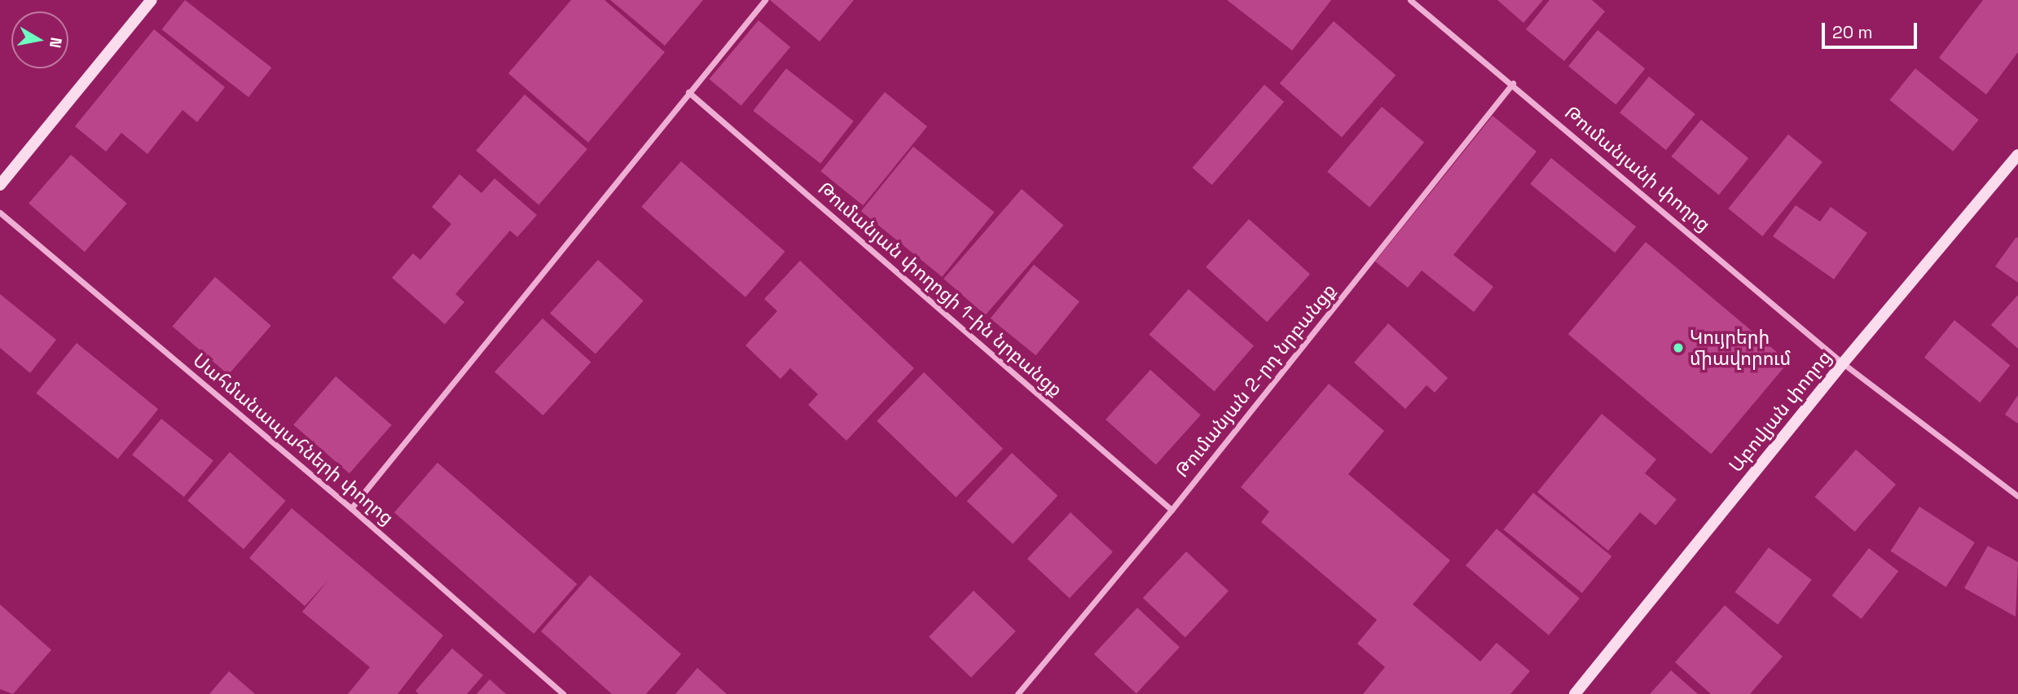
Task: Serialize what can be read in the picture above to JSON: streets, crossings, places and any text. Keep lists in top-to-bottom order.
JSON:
{
  "streets": {
    "main road": ["Աբովյան փողոց"],
    "street": [
      "Թումանյանի փողոց",
      "Թումանյան փողոցի 1-ին նրբանցք",
      "Թումանյան 2-րդ նրբանցք",
      "Սահմանապահների փողոց"
    ]
  },
  "crossings": [
    ["Թումանյանի փողոց", "Թումանյան 2-րդ նրբանցք"],
    ["Թումանյանի փողոց", "Աբովյան փողոց"],
    ["Թումանյան փողոցի 1-ին նրբանցք", "Թումանյան 2-րդ նրբանցք"]
  ],
  "places": ["Կույրերի միավորում"],
  "scale_bar": "20 m",
  "north": "right"
}
